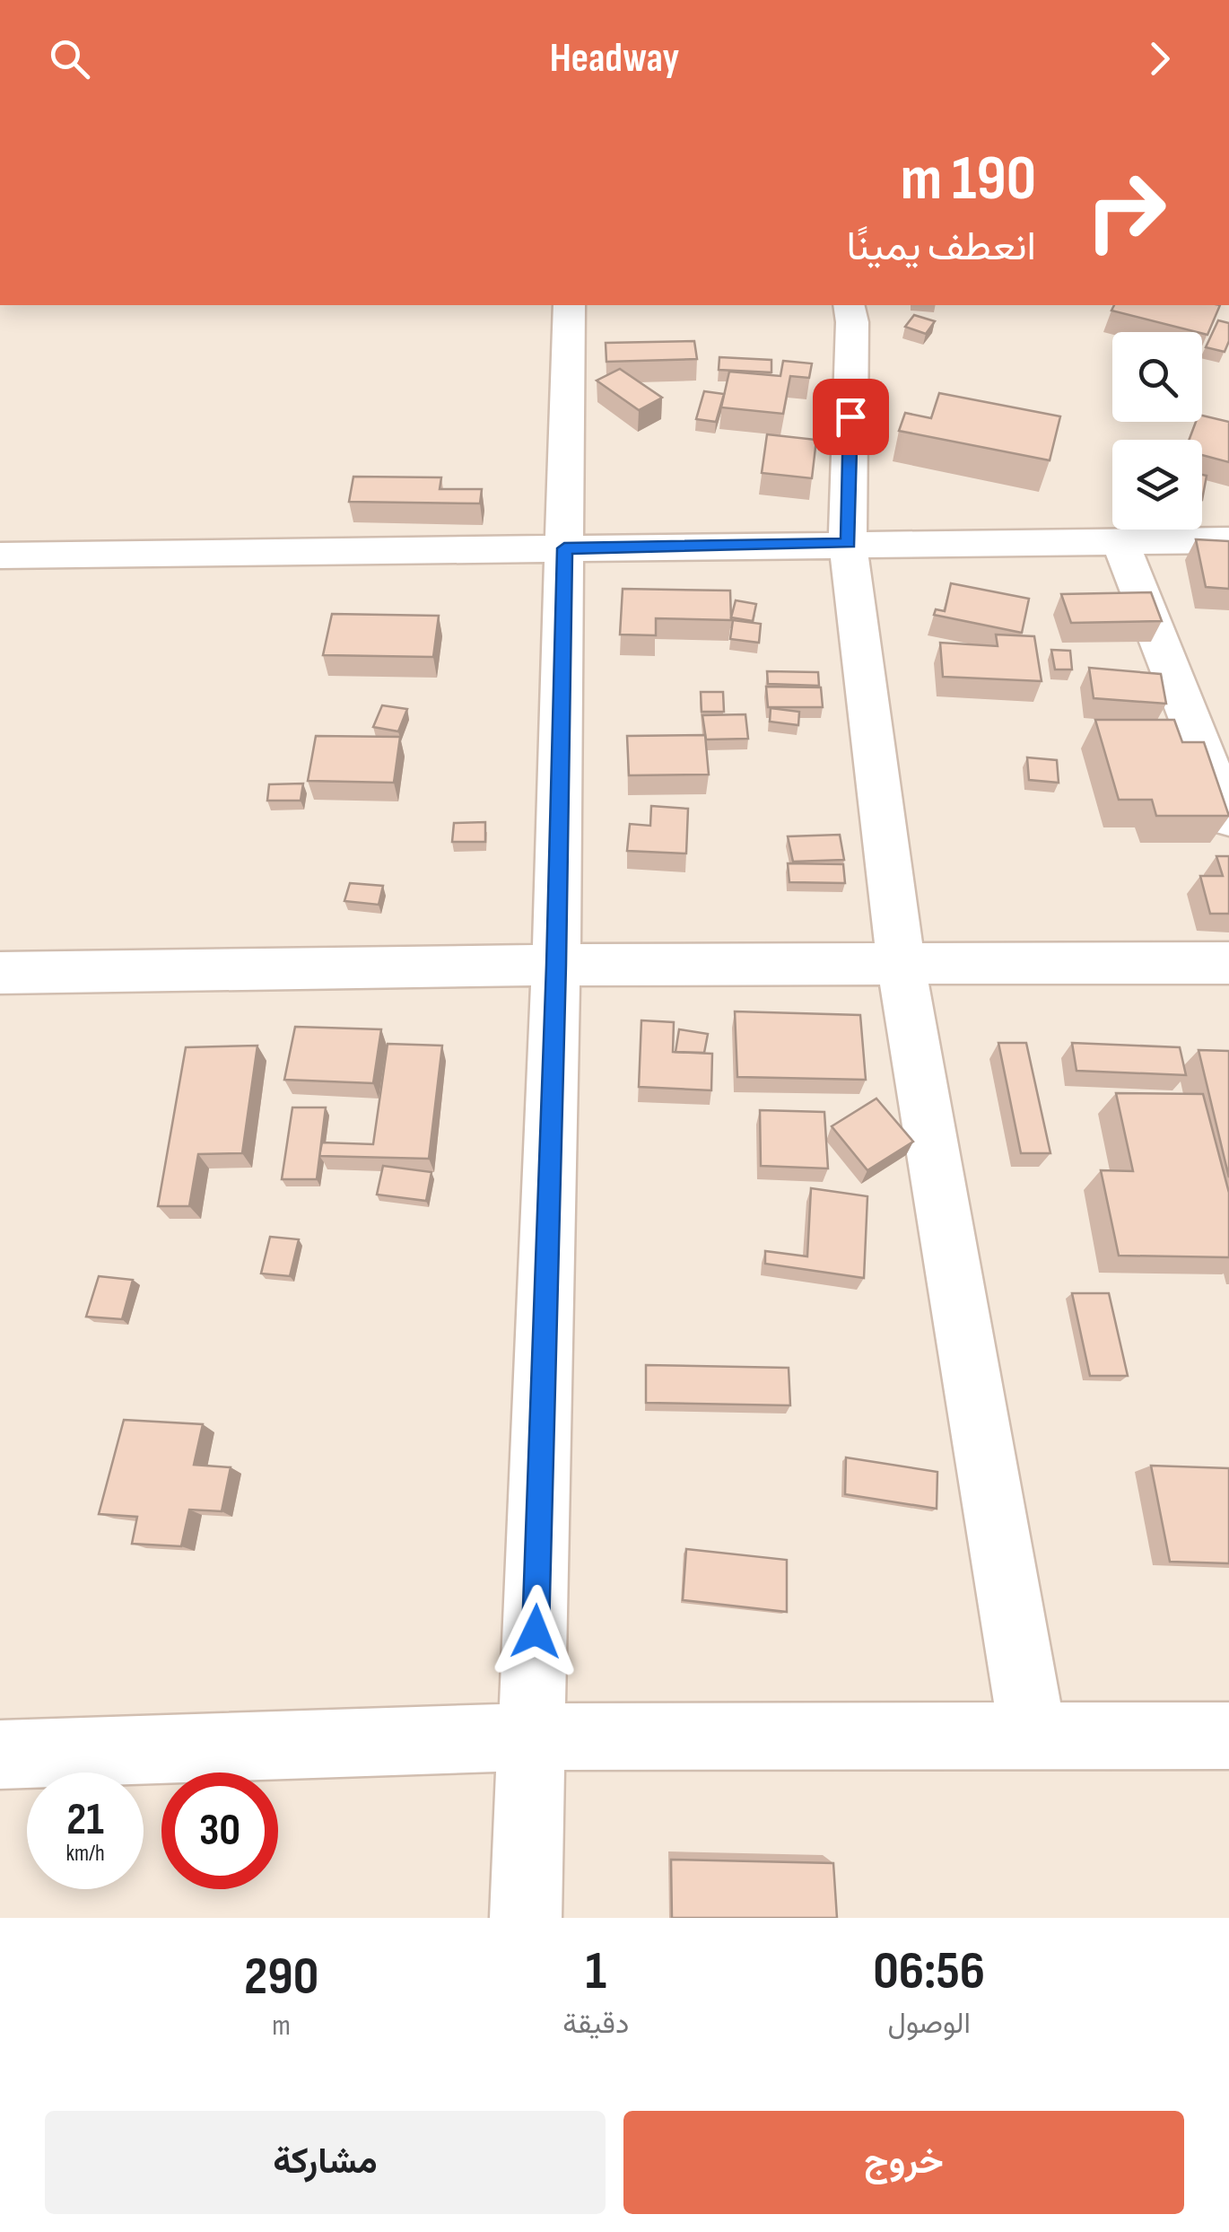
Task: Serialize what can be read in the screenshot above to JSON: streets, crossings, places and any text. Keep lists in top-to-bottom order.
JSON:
{
  "page": {
    "header": "Headway",
    "turn": ["190 m", "انعطف يمينًا"],
    "speed": "21 km/h",
    "limit": "30",
    "eta": [
      "06:56",
      "الوصول",
      "1",
      "دقيقة",
      "290",
      "m"
    ],
    "buttons": ["خروج", "مشاركة"]
  }
}
